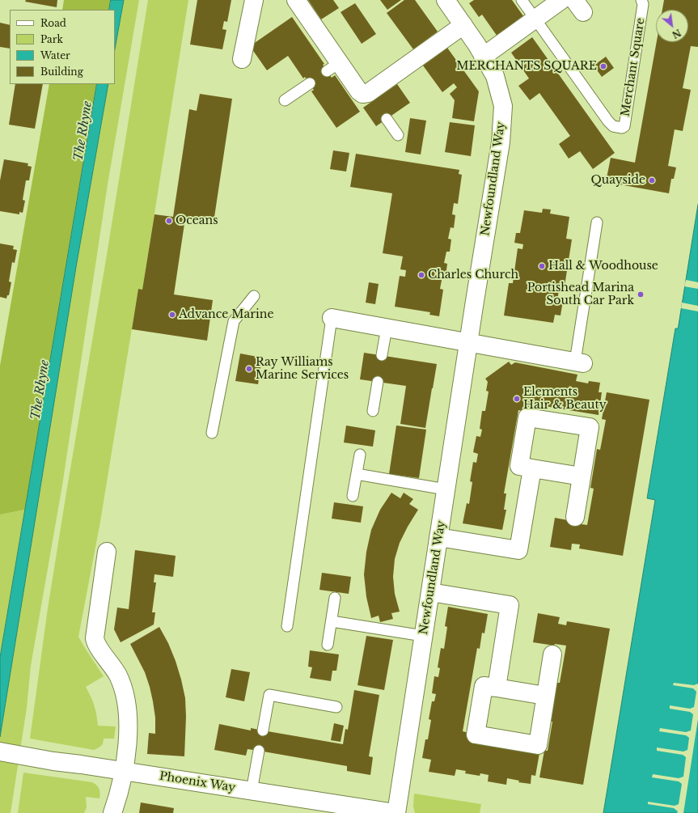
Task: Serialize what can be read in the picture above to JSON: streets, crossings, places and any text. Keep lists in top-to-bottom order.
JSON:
{
  "streets": {
    "street": ["Newfoundland Way", "Phoenix Way"],
    "lane": ["Merchant Square"]
  },
  "crossings": [
    ["Newfoundland Way", "Phoenix Way"]
  ],
  "water": ["The Rhyne"],
  "places": [
    "MERCHANTS SQUARE",
    "Quayside",
    "Oceans",
    "Hall & Woodhouse",
    "Charles Church",
    "Portishead Marina South Car Park",
    "Advance Marine",
    "Ray Williams Marine Services",
    "Elements Hair & Beauty"
  ],
  "legend": [
    "Road",
    "Park",
    "Water",
    "Building"
  ],
  "north": "bottom right"
}
